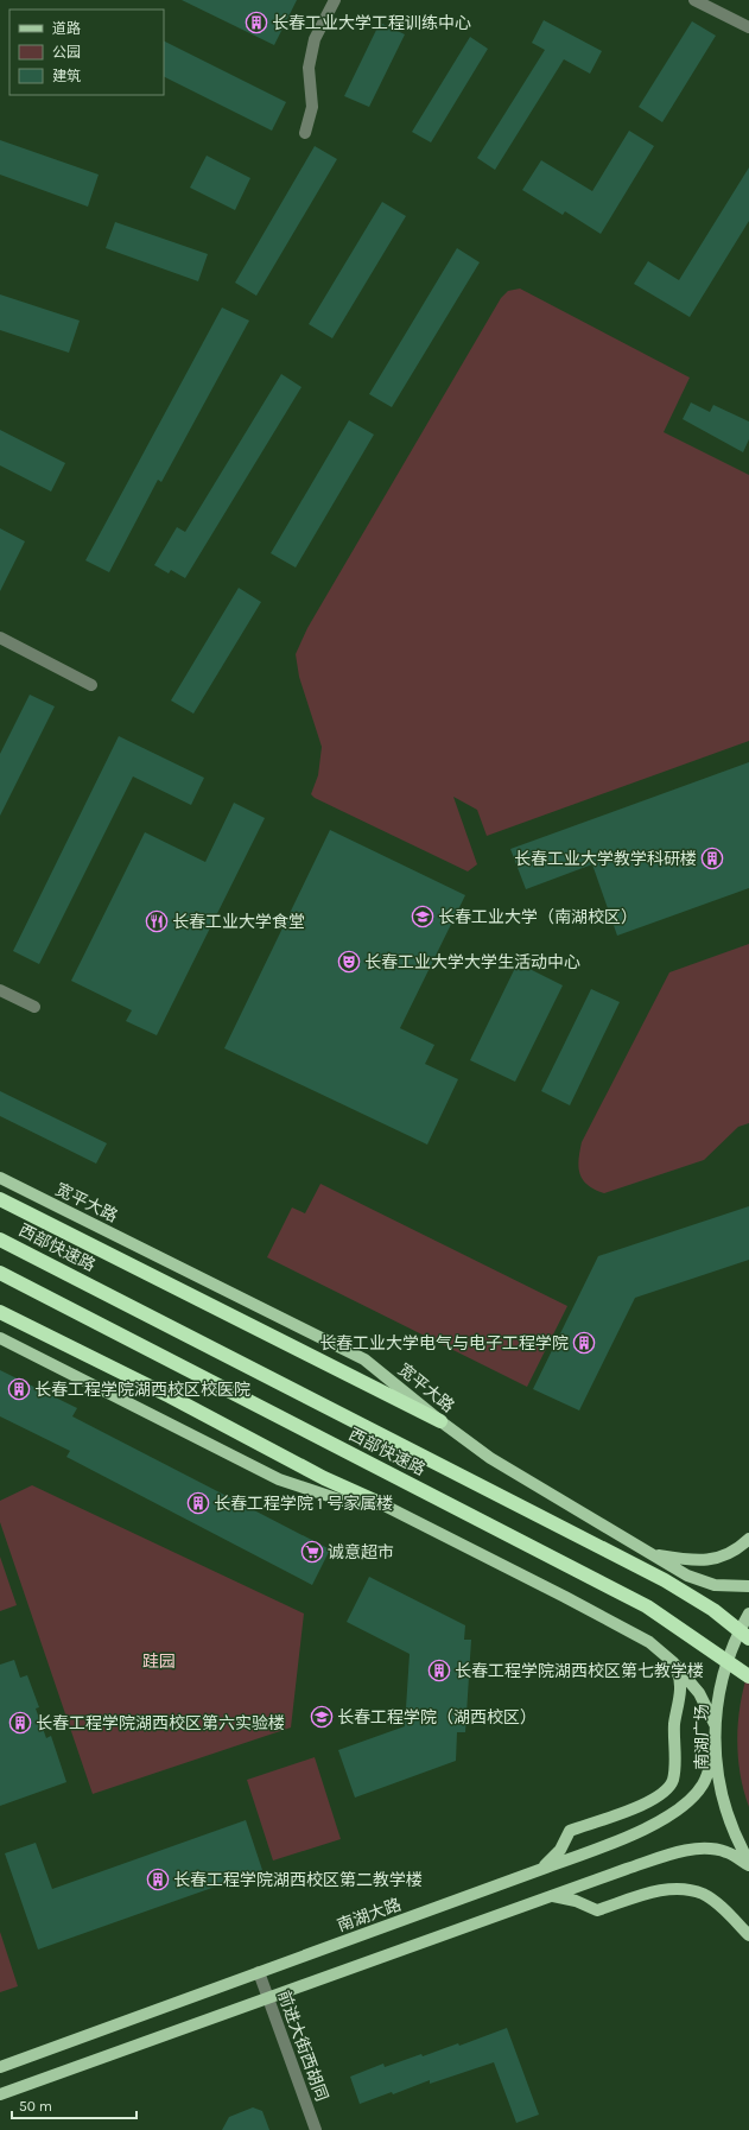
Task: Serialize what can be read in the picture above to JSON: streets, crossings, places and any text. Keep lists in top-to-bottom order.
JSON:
{
  "streets": {
    "highway": ["西部快速路"],
    "main road": ["宽平大路", "南湖广场", "南湖大路"],
    "street": ["前进大街西胡同"]
  },
  "crossings": [
    ["南湖广场", "南湖大路"],
    ["南湖大路", "前进大街西胡同"]
  ],
  "parks": ["跬园"],
  "places": {
    "building": [
      "长春工业大学工程训练中心",
      "长春工业大学教学科研楼",
      "长春工业大学电气与电子工程学院",
      "长春工程学院湖西校区校医院",
      "长春工程学院 1 号家属楼",
      "长春工程学院湖西校区第七教学楼",
      "长春工程学院湖西校区第六实验楼",
      "长春工程学院湖西校区第二教学楼"
    ],
    "school or university": ["长春工业大学（南湖校区）", "长春工程学院（湖西校区）"],
    "restaurant": ["长春工业大学食堂"],
    "theatre": ["长春工业大学大学生活动中心"],
    "supermarket": ["诚意超市"]
  },
  "legend": ["道路", "公园", "建筑"],
  "scale_bar": "50 m"
}
